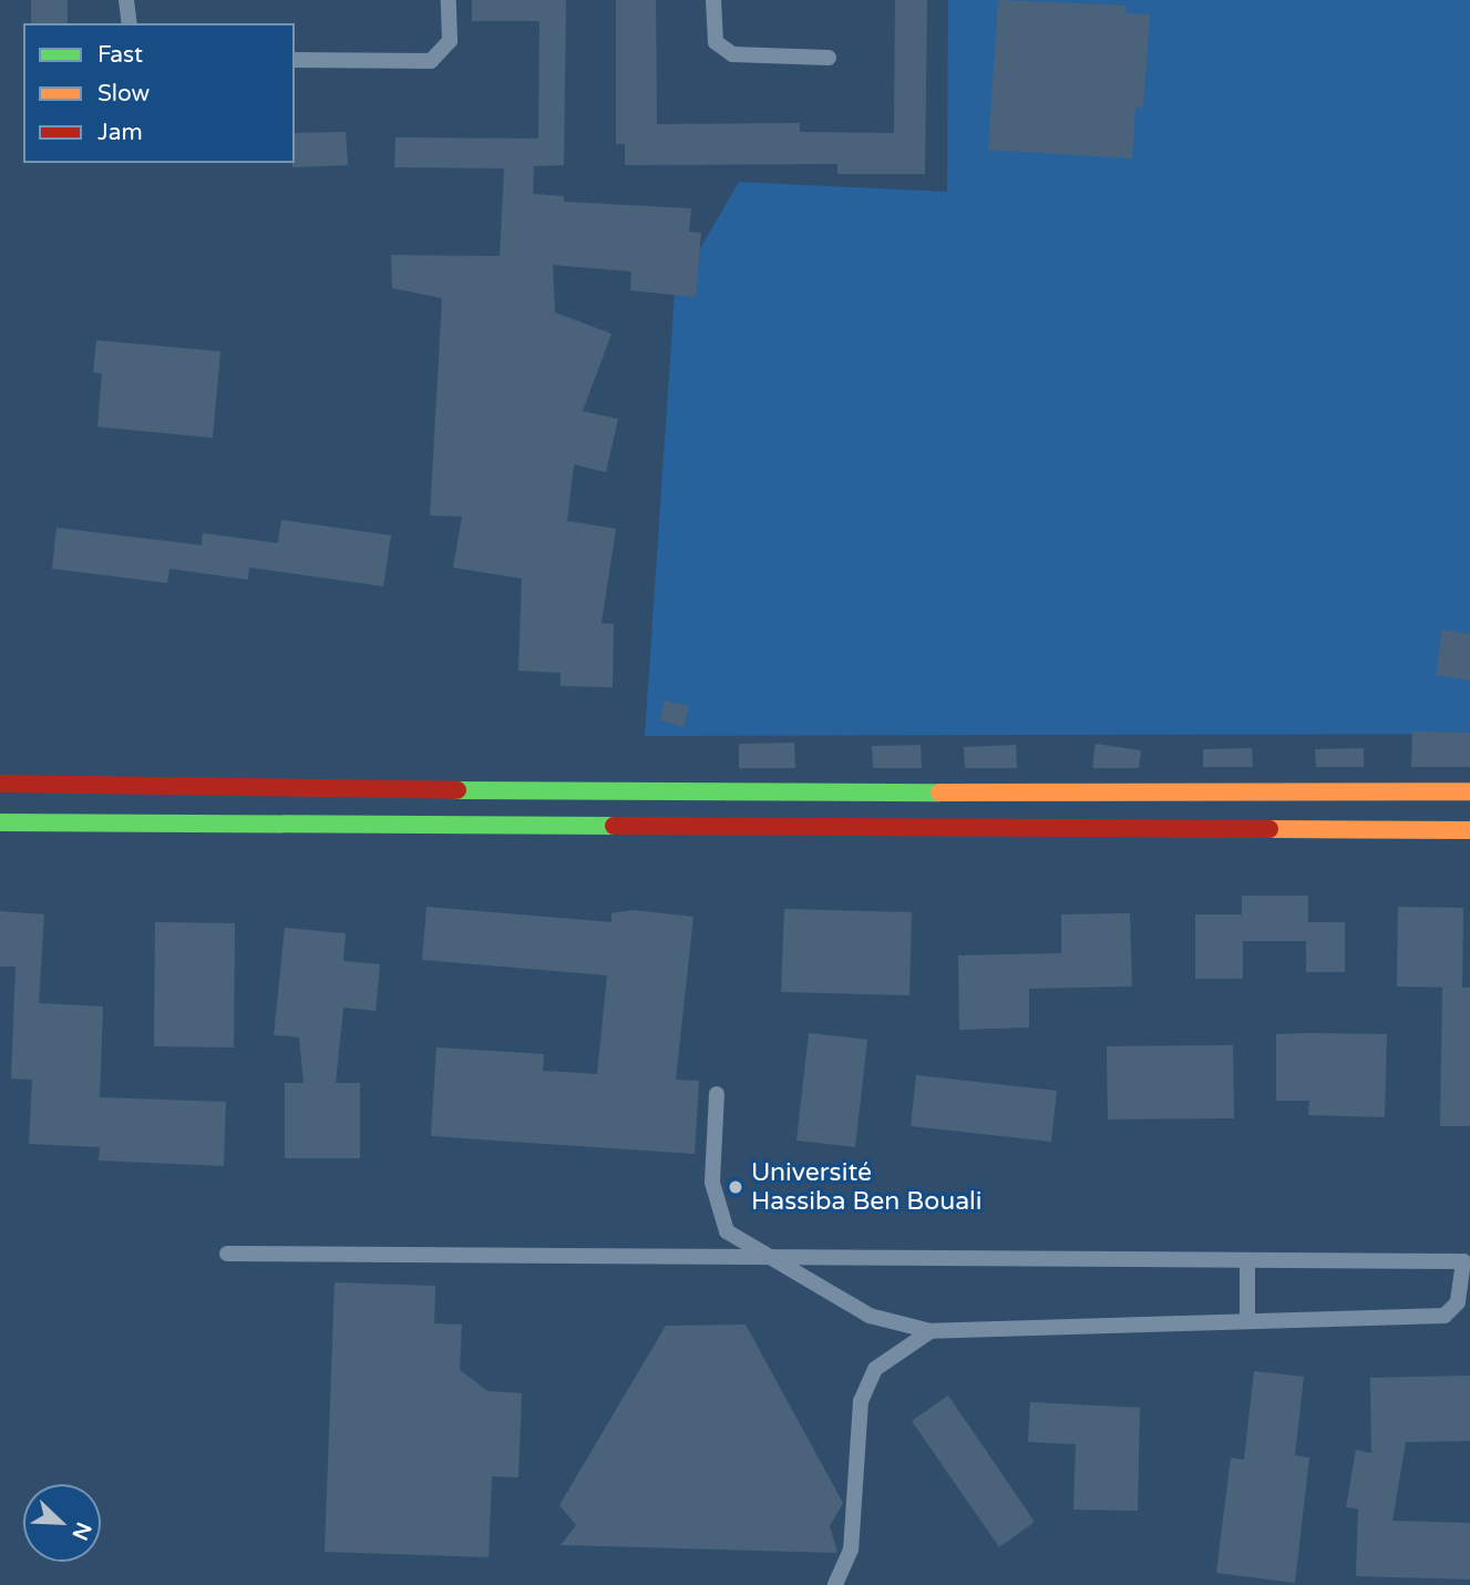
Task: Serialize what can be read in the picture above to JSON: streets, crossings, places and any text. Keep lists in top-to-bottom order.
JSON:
{
  "places": ["Université Hassiba Ben Bouali"],
  "legend": ["Fast", "Slow", "Jam"],
  "north": "bottom right"
}
